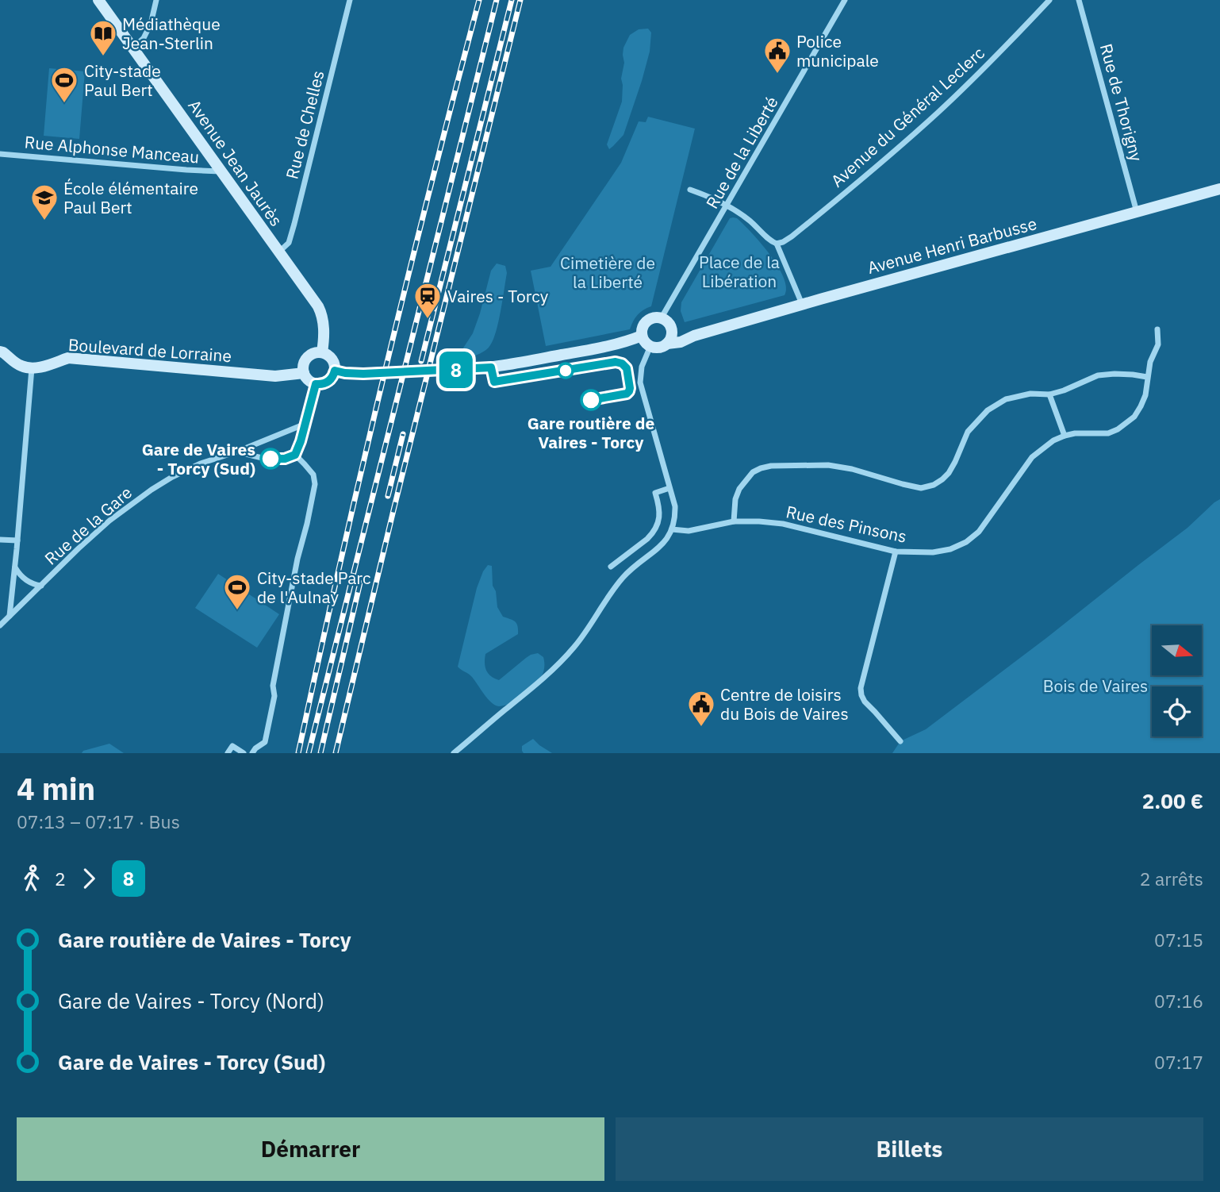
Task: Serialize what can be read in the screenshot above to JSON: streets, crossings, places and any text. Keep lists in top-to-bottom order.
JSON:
{
  "streets": {
    "main road": ["Avenue Jean Jaurès", "Avenue Henri Barbusse", "Boulevard de Lorraine"],
    "street": [
      "Rue de Thorigny",
      "Avenue du Général Leclerc",
      "Rue de Chelles",
      "Rue Alphonse Manceau",
      "Rue de la Liberté",
      "Rue des Pinsons",
      "Rue de la Gare"
    ]
  },
  "crossings": [
    ["Rue de Thorigny", "Avenue Henri Barbusse"],
    ["Rue de Chelles", "Avenue Jean Jaurès"],
    ["Rue Alphonse Manceau", "Avenue Jean Jaurès"],
    ["Rue de la Liberté", "Avenue Henri Barbusse"],
    ["Avenue Jean Jaurès", "Boulevard de Lorraine"]
  ],
  "parks": ["Place de la Libération", "Cimetière de la Liberté", "Bois de Vaires"],
  "places": {
    "library": ["Médiathèque Jean-Sterlin"],
    "public building": ["Police municipale", "Centre de loisirs du Bois de Vaires"],
    "sports": ["City-stade Paul Bert", "City-stade Parc de l'Aulnay"],
    "school or university": ["École élémentaire Paul Bert"],
    "station": ["Vaires - Torcy"],
    "other": ["Gare routière de Vaires - Torcy", "Gare de Vaires - Torcy (Sud)"]
  },
  "lines": ["bus line 8"],
  "north": "right",
  "page": {
    "on_map": "8",
    "heading": ["4 min", "07:13 – 07:17 · Bus", "2.00 €"],
    "legs": ["2", "8", "2 arrêts"],
    "list": [
      {
        "name": "Gare routière de Vaires - Torcy",
        "value": "07:15"
      },
      {
        "name": "Gare de Vaires - Torcy (Nord)",
        "value": "07:16"
      },
      {
        "name": "Gare de Vaires - Torcy (Sud)",
        "value": "07:17"
      }
    ],
    "buttons": ["Démarrer", "Billets"]
  }
}
